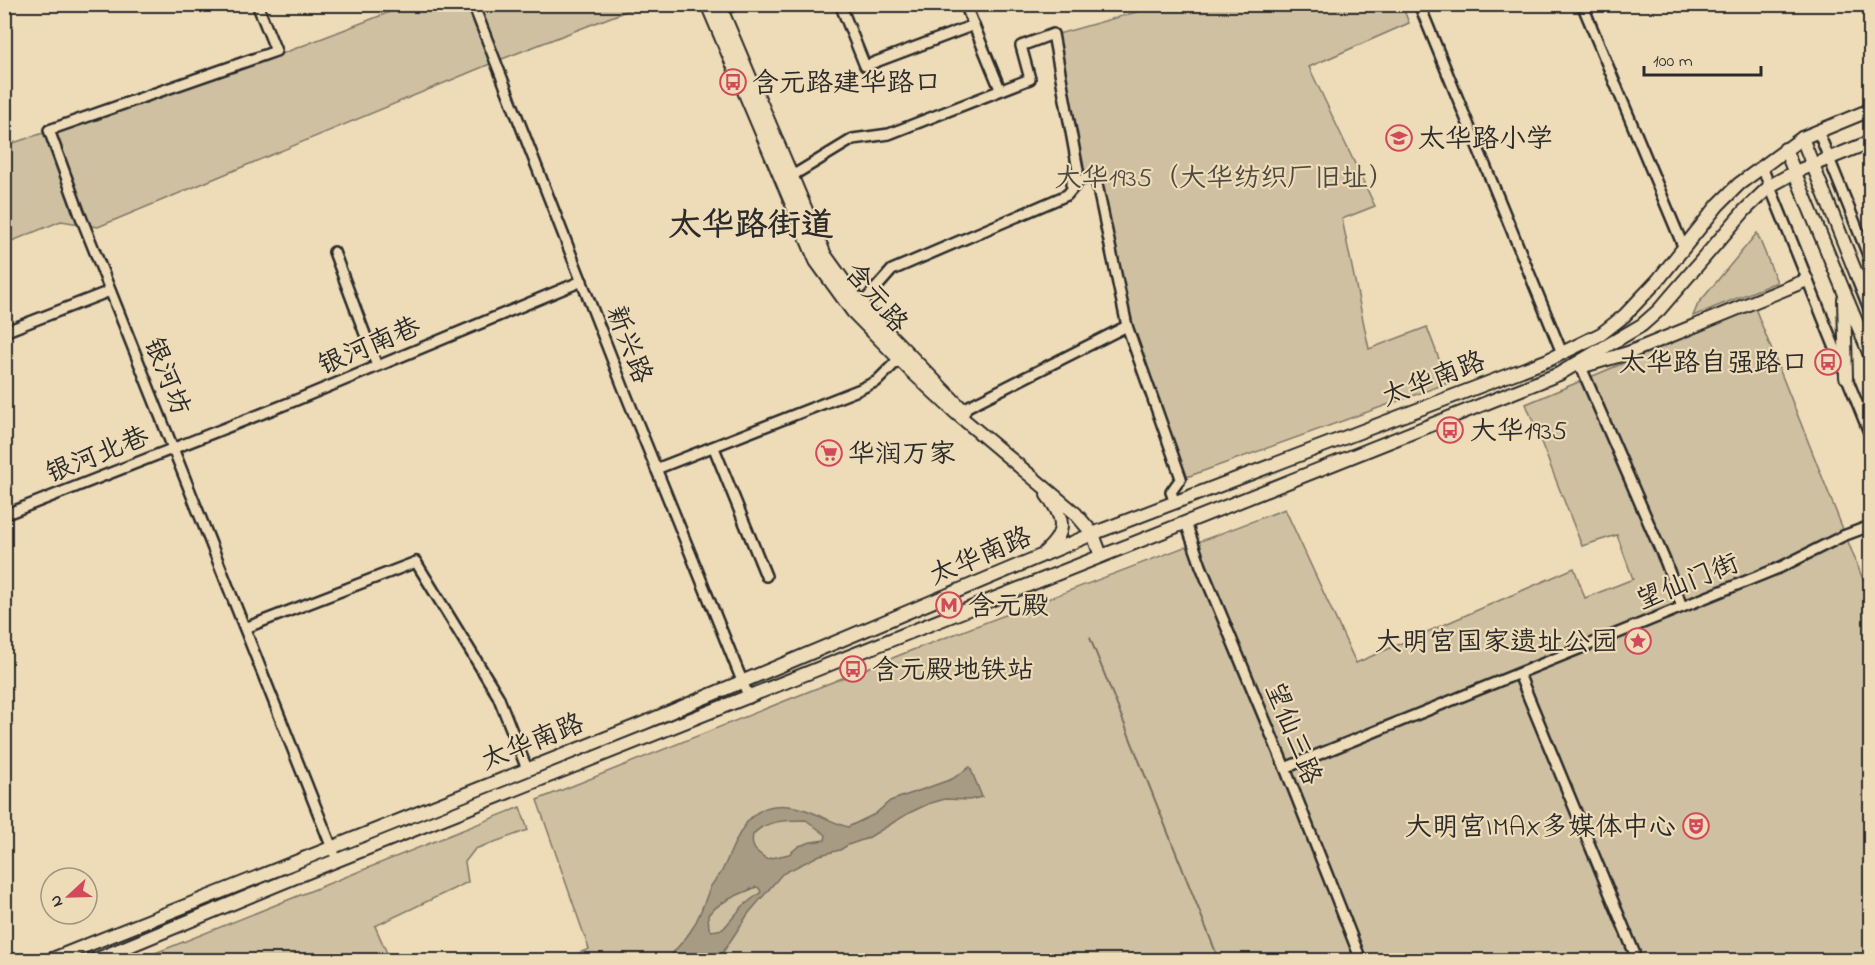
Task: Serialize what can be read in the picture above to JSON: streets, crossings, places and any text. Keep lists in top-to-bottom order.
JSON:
{
  "streets": {
    "main road": ["含元路", "太华南路"],
    "street": [
      "新兴路",
      "银河南巷",
      "银河坊",
      "银河北巷",
      "望仙门街",
      "望仙三路"
    ]
  },
  "crossings": [
    ["含元路", "太华南路"],
    ["新兴路", "银河南巷"],
    ["新兴路", "太华南路"],
    ["银河南巷", "银河坊"],
    ["银河南巷", "银河北巷"],
    ["银河坊", "太华南路"],
    ["银河坊", "银河北巷"],
    ["太华南路", "望仙三路"],
    ["望仙门街", "望仙三路"]
  ],
  "districts": ["太华路街道"],
  "parks": ["大华1935（大华纺织厂旧址）"],
  "places": {
    "bus stop": [
      "含元路建华路口",
      "太华路自强路口",
      "大华1935",
      "含元殿地铁站"
    ],
    "school or university": ["太华路小学"],
    "supermarket": ["华润万家"],
    "metro station": ["含元殿"],
    "place": ["大明宫国家遗址公园"],
    "theatre": ["大明宫IMAX多媒体中心"]
  },
  "scale_bar": "100 m",
  "north": "left"
}
